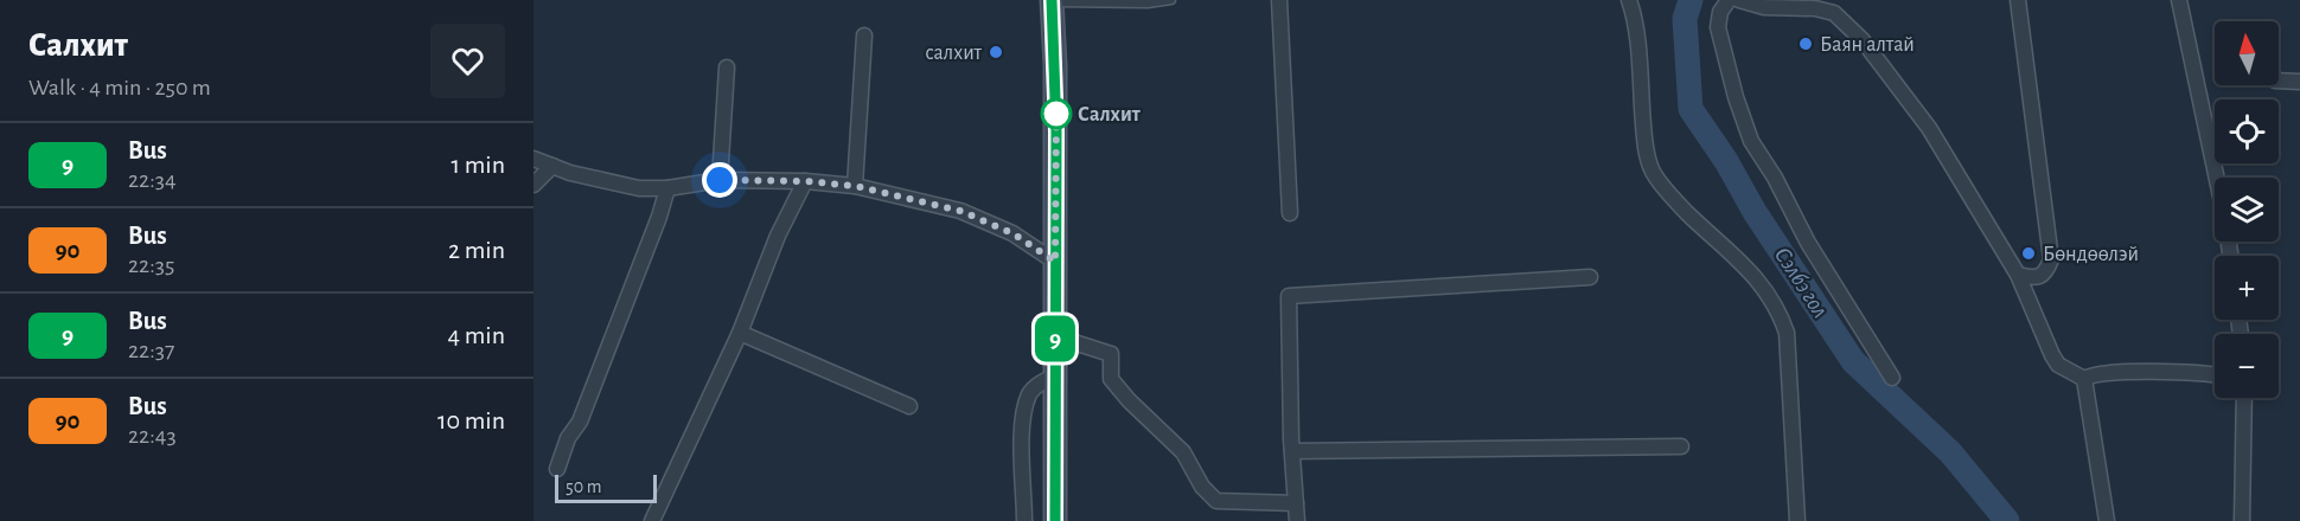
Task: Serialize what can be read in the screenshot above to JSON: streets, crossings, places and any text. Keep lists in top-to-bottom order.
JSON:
{
  "water": ["Сэлбэ гол"],
  "places": [
    "Баян алтай",
    "салхит",
    "Салхит",
    "Бөндөөлэй"
  ],
  "lines": ["bus line 9"],
  "scale_bar": "50 m",
  "north": "top",
  "page": {
    "heading": ["Салхит", "Walk · 4 min · 250 m"],
    "on_map": "9",
    "map_buttons": ["+", "−"],
    "list": [
      {
        "mark": "9",
        "name": "Bus",
        "note": "22:34",
        "value": "1 min"
      },
      {
        "mark": "90",
        "name": "Bus",
        "note": "22:35",
        "value": "2 min"
      },
      {
        "mark": "9",
        "name": "Bus",
        "note": "22:37",
        "value": "4 min"
      },
      {
        "mark": "90",
        "name": "Bus",
        "note": "22:43",
        "value": "10 min"
      }
    ],
    "scale": "50 m"
  }
}
